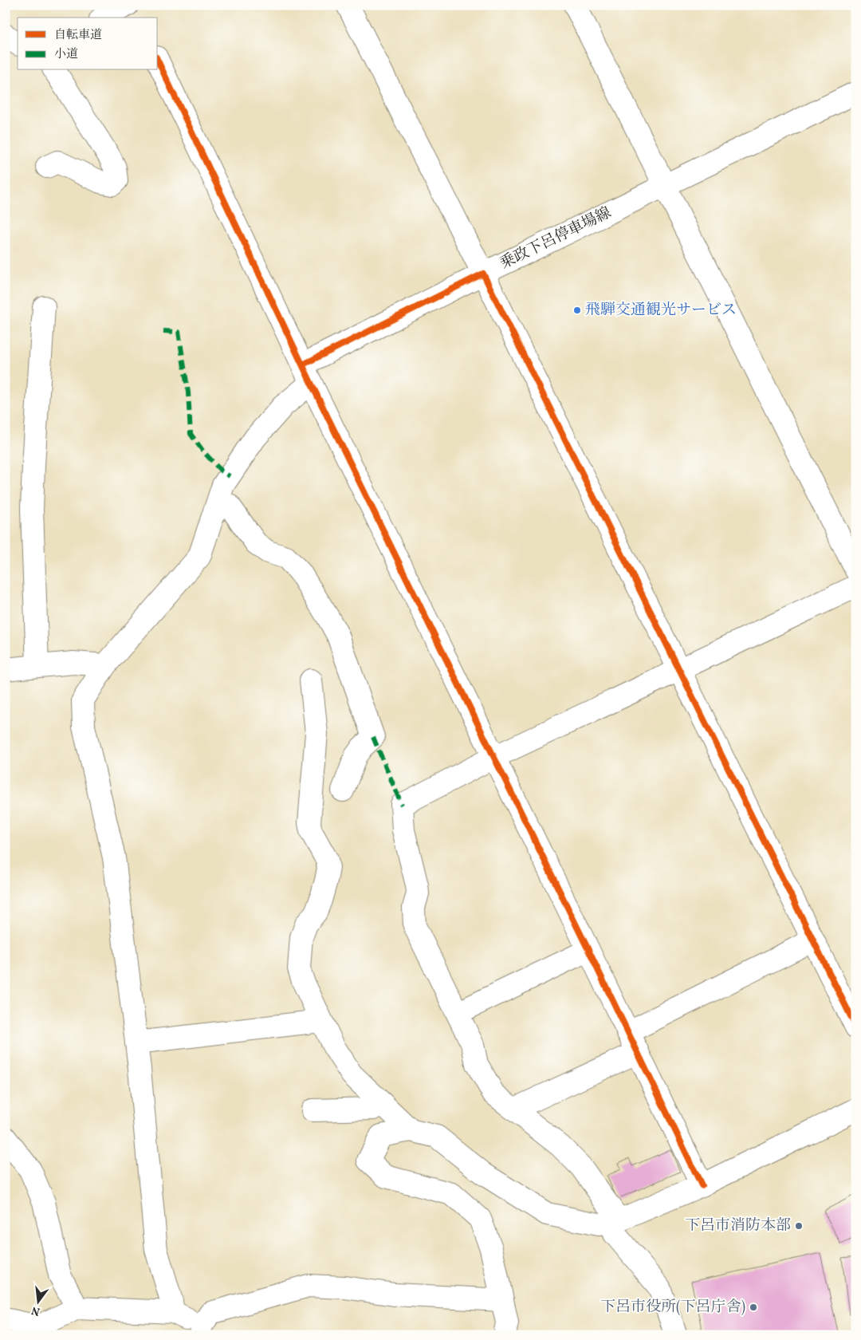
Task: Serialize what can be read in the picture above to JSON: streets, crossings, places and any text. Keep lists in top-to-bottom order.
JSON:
{
  "streets": {
    "street": ["乗政下呂停車場線"]
  },
  "places": ["飛騨交通観光サービス", "下呂市消防本部", "下呂市役所(下呂庁舎)"],
  "legend": ["自転車道", "小道"],
  "north": "bottom"
}
